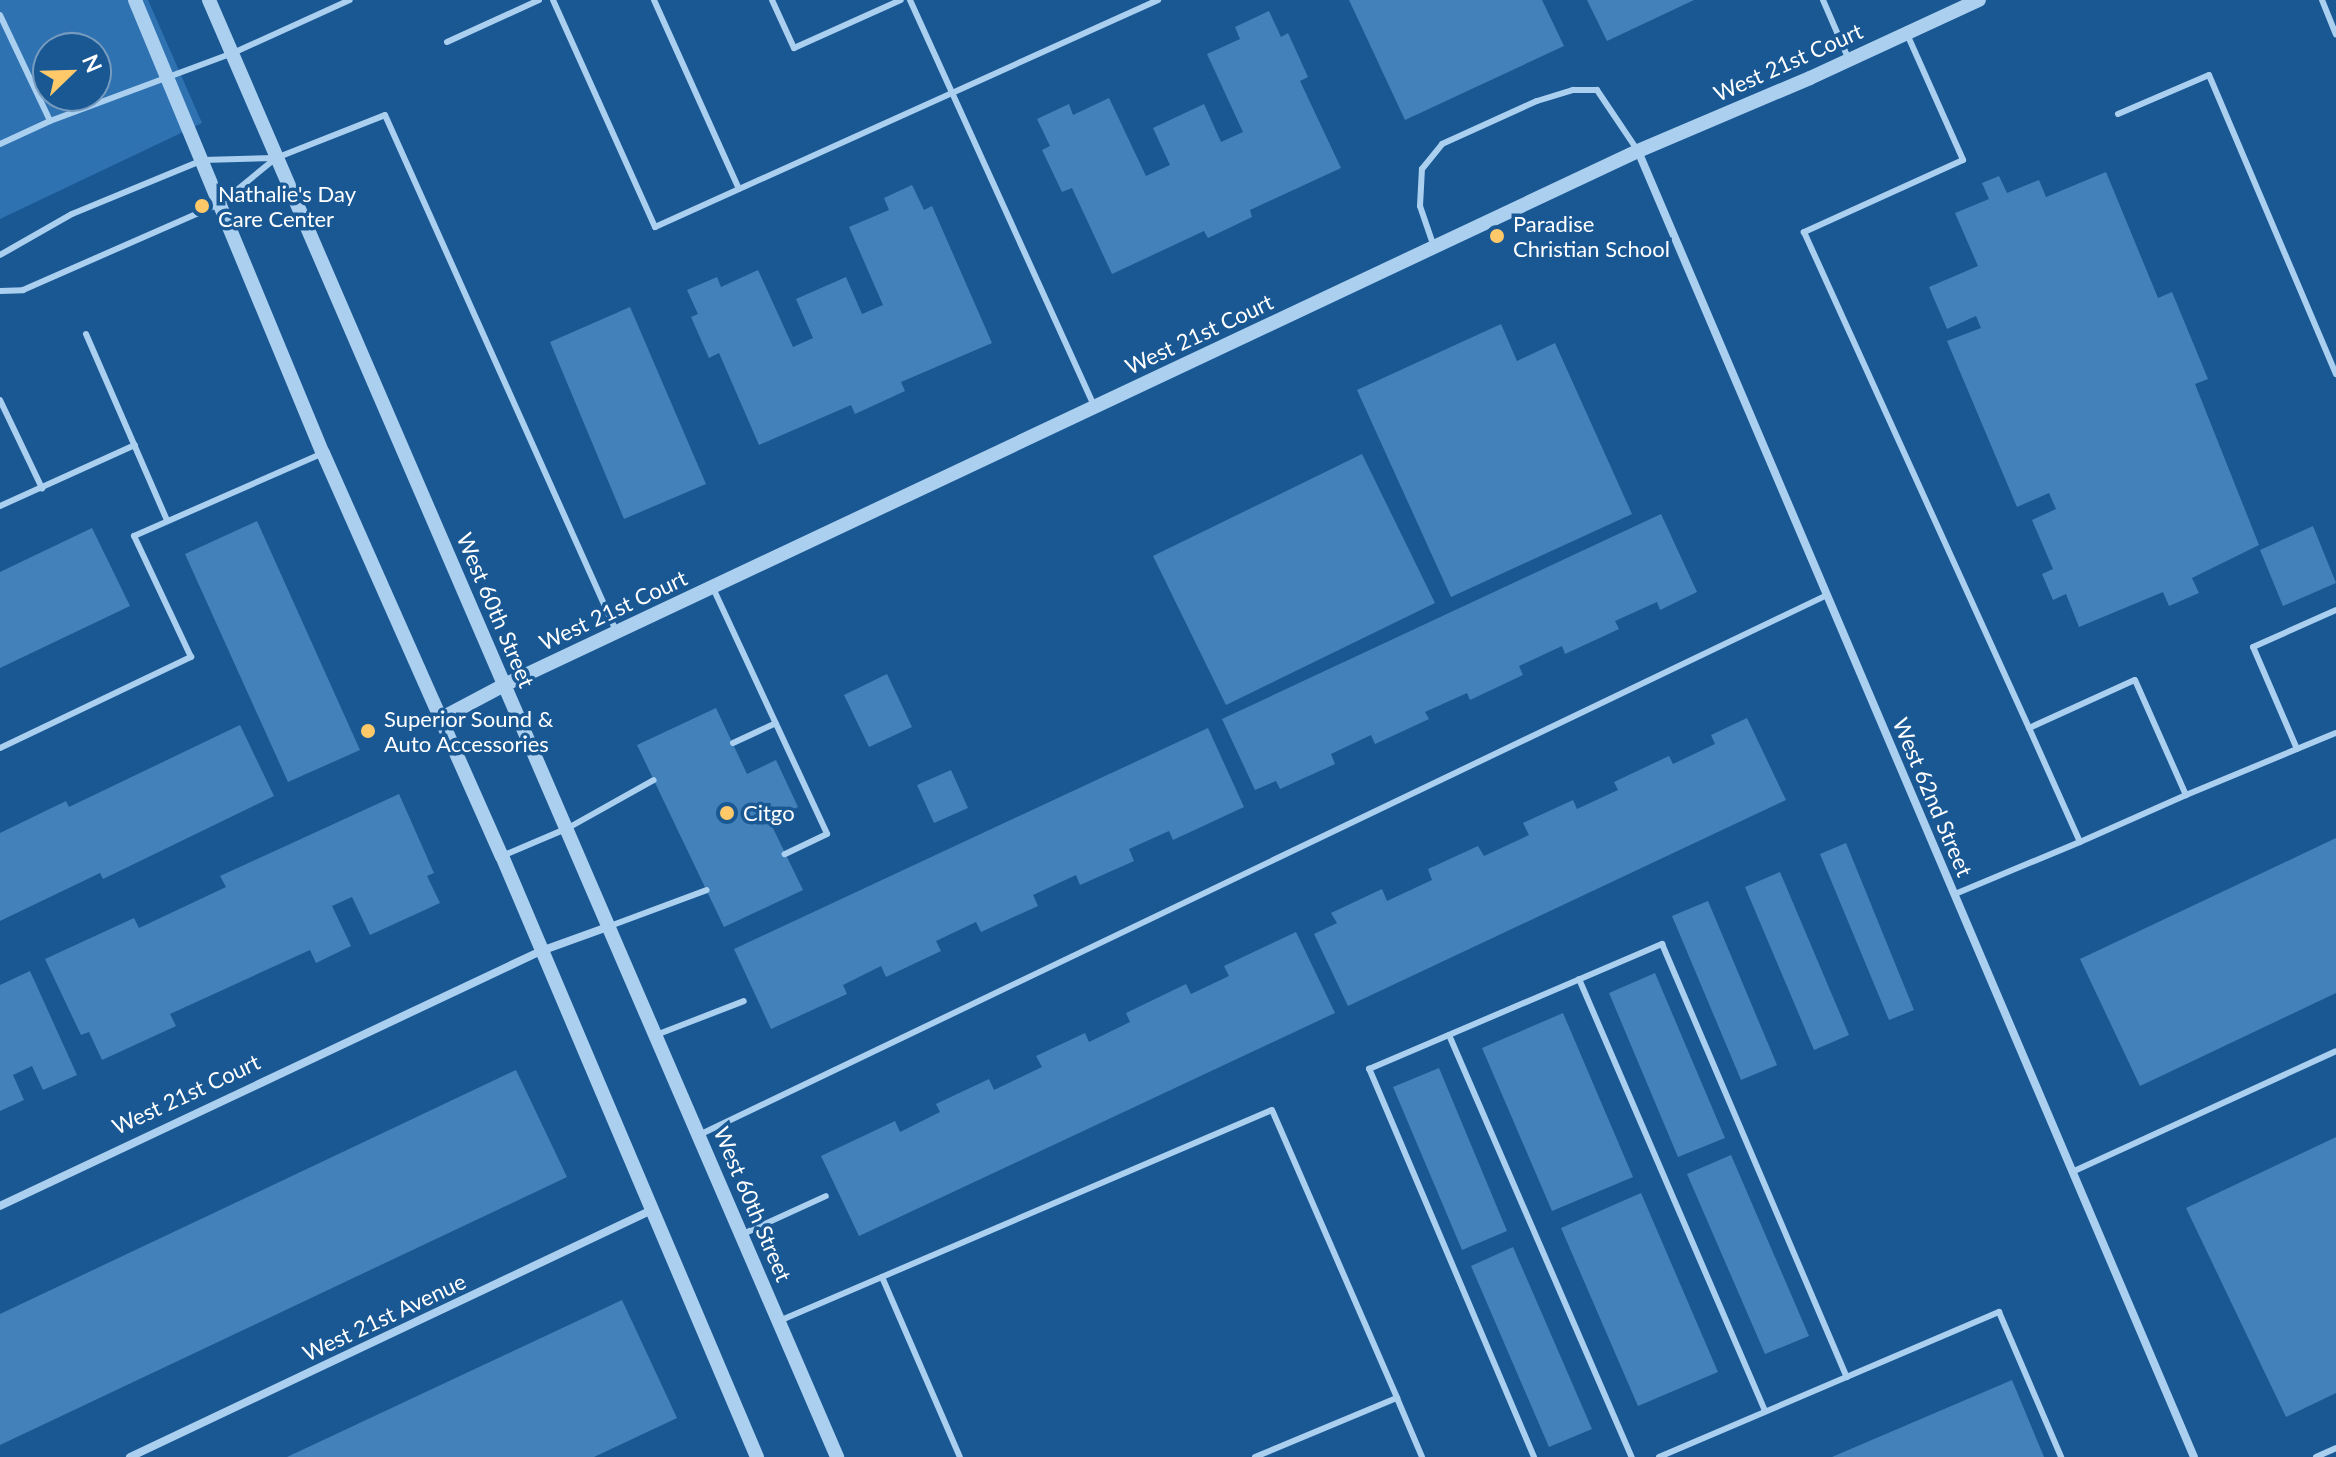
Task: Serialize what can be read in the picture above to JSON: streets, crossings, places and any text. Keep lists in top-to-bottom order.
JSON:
{
  "streets": {
    "street": [
      "West 21st Court",
      "West 60th Street",
      "West 62nd Street",
      "West 21st Avenue"
    ]
  },
  "crossings": [
    ["West 21st Court", "West 60th Street"],
    ["West 21st Court", "West 62nd Street"]
  ],
  "places": [
    "Nathalie's Day Care Center",
    "Paradise Christian School",
    "Superior Sound & Auto Accessories",
    "Citgo"
  ],
  "north": "top right"
}
